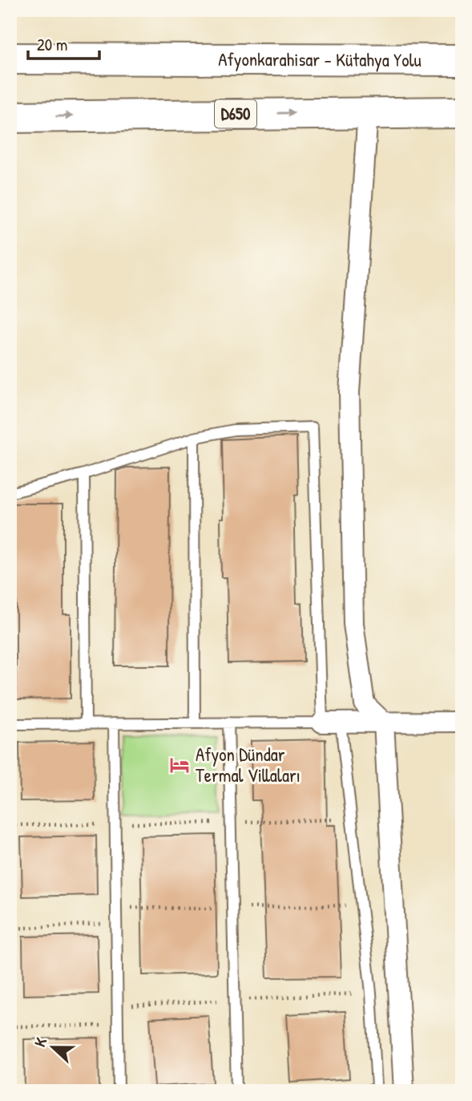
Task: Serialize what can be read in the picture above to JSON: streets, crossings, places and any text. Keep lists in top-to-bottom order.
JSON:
{
  "streets": {
    "highway": ["Afyonkarahisar - Kütahya Yolu", "D650"]
  },
  "places": {
    "hotel": ["Afyon Dündar Termal Villaları"]
  },
  "scale_bar": "20 m",
  "north": "left"
}
